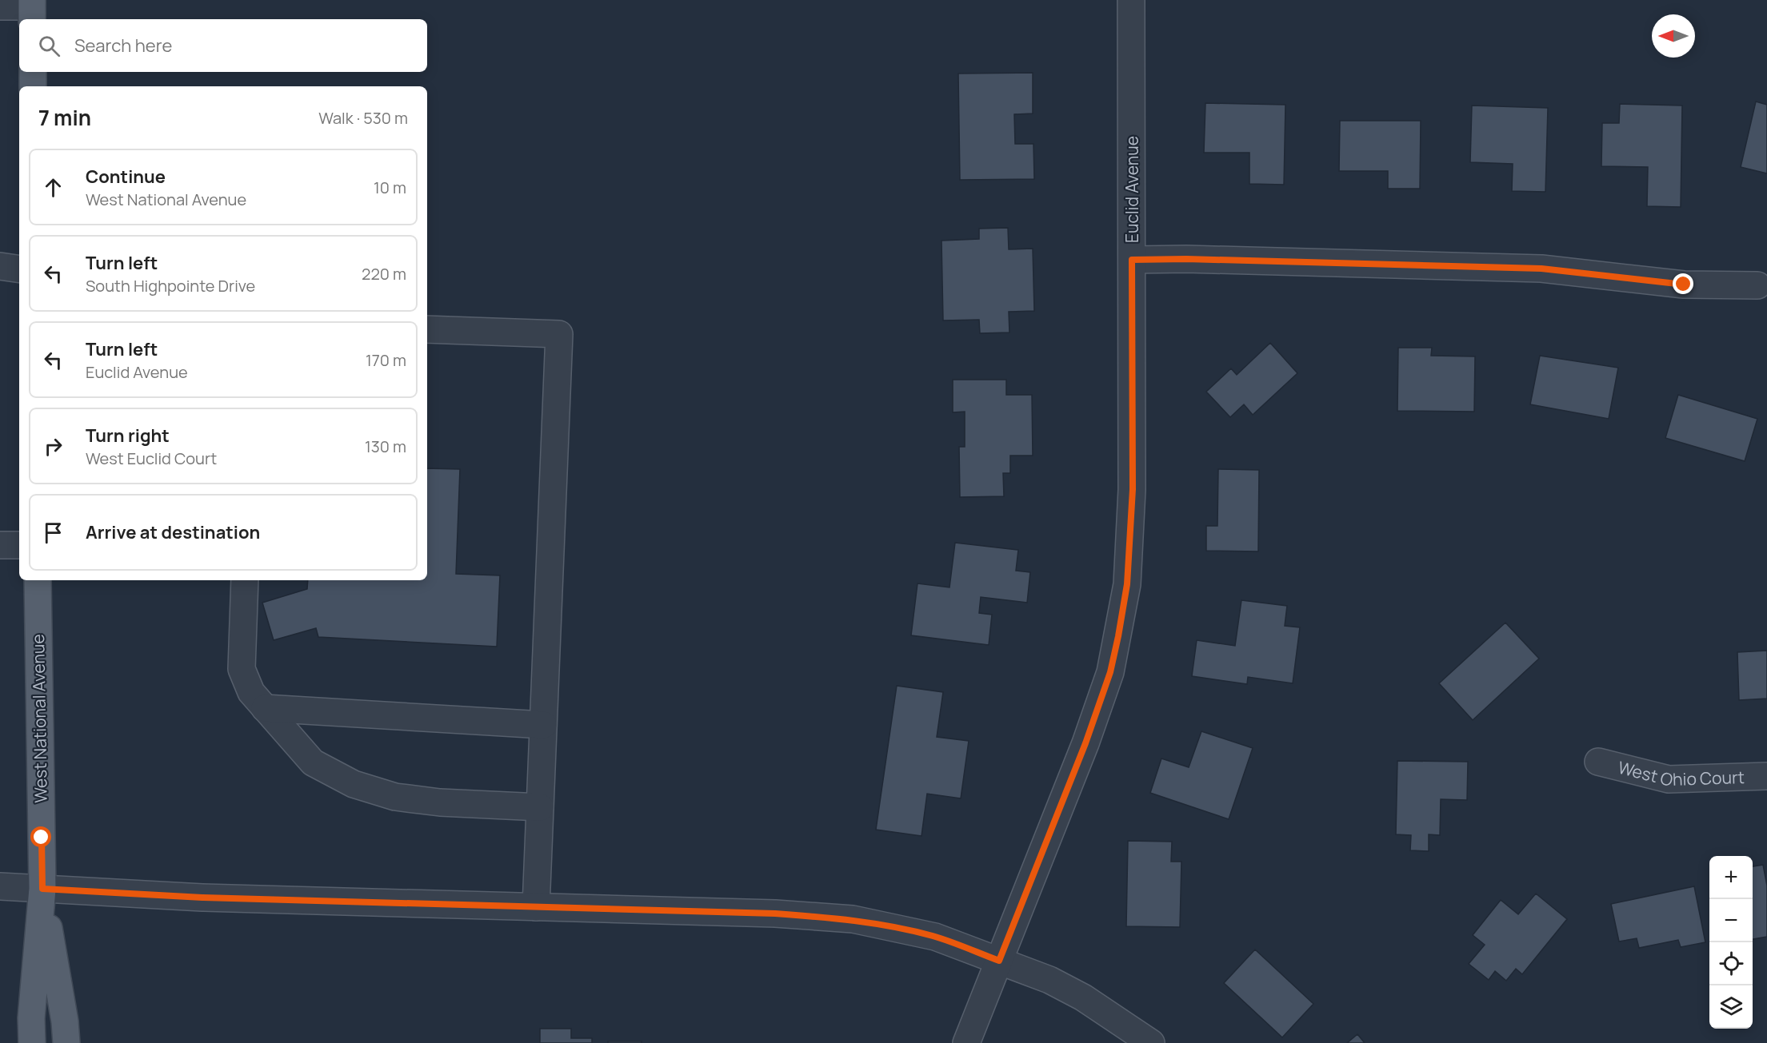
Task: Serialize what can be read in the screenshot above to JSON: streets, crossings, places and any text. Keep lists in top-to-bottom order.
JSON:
{
  "streets": {
    "main road": ["West National Avenue"],
    "street": ["Euclid Avenue", "West Ohio Court"]
  },
  "north": "left",
  "page": {
    "search": "Search here",
    "heading": ["7 min", "Walk · 530 m"],
    "list": [
      ["Continue", "West National Avenue", "10 m"],
      ["Turn left", "South Highpointe Drive", "220 m"],
      ["Turn left", "Euclid Avenue", "170 m"],
      ["Turn right", "West Euclid Court", "130 m"],
      "Arrive at destination"
    ],
    "map_buttons": ["+", "−"]
  }
}
